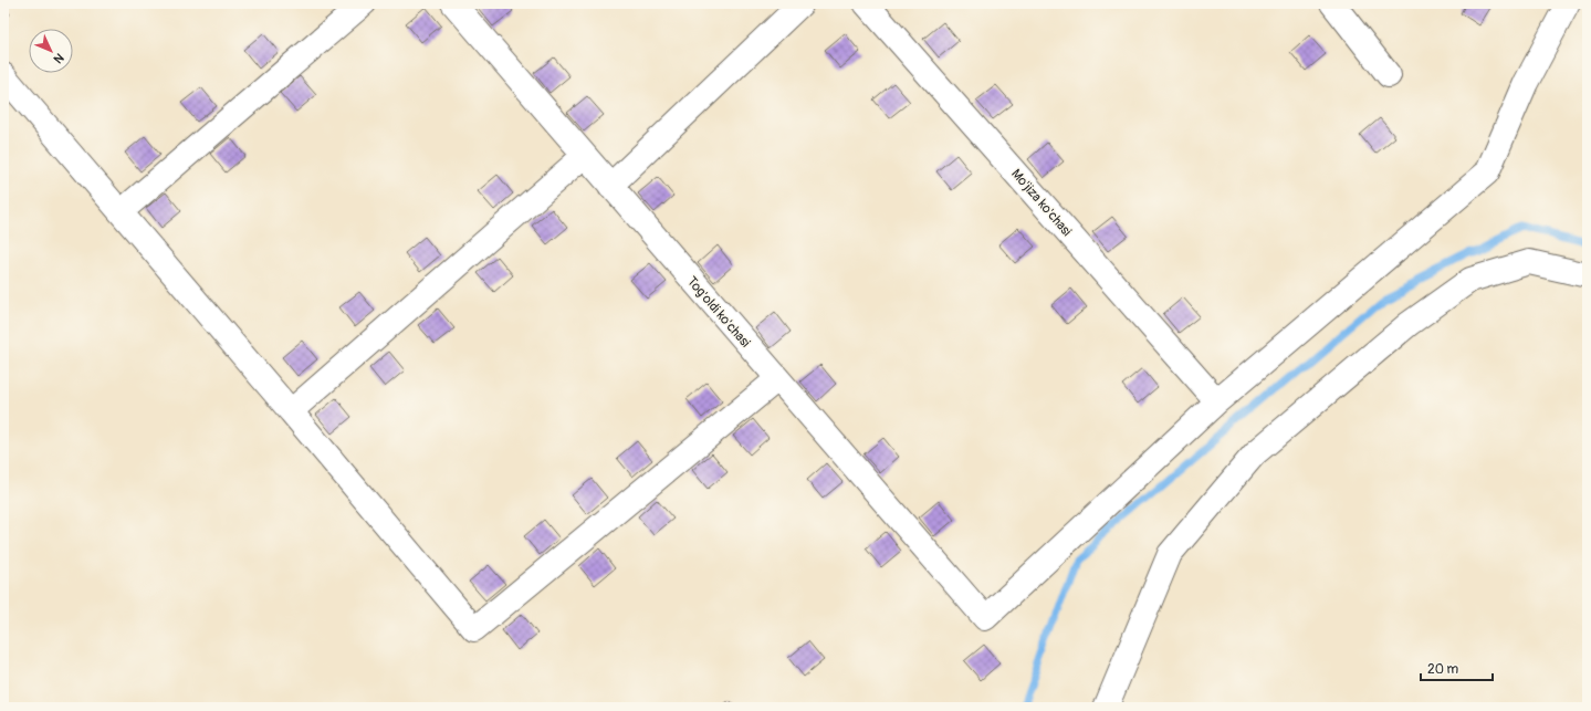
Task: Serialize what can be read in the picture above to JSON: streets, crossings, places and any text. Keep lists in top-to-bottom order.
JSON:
{
  "streets": {
    "street": ["Mo'jiza ko'chasi", "Tog'oldi ko'chasi"]
  },
  "crossings": [
    ["Mo'jiza ko'chasi", "Tog'oldi ko'chasi"]
  ],
  "scale_bar": "20 m",
  "north": "bottom right"
}
